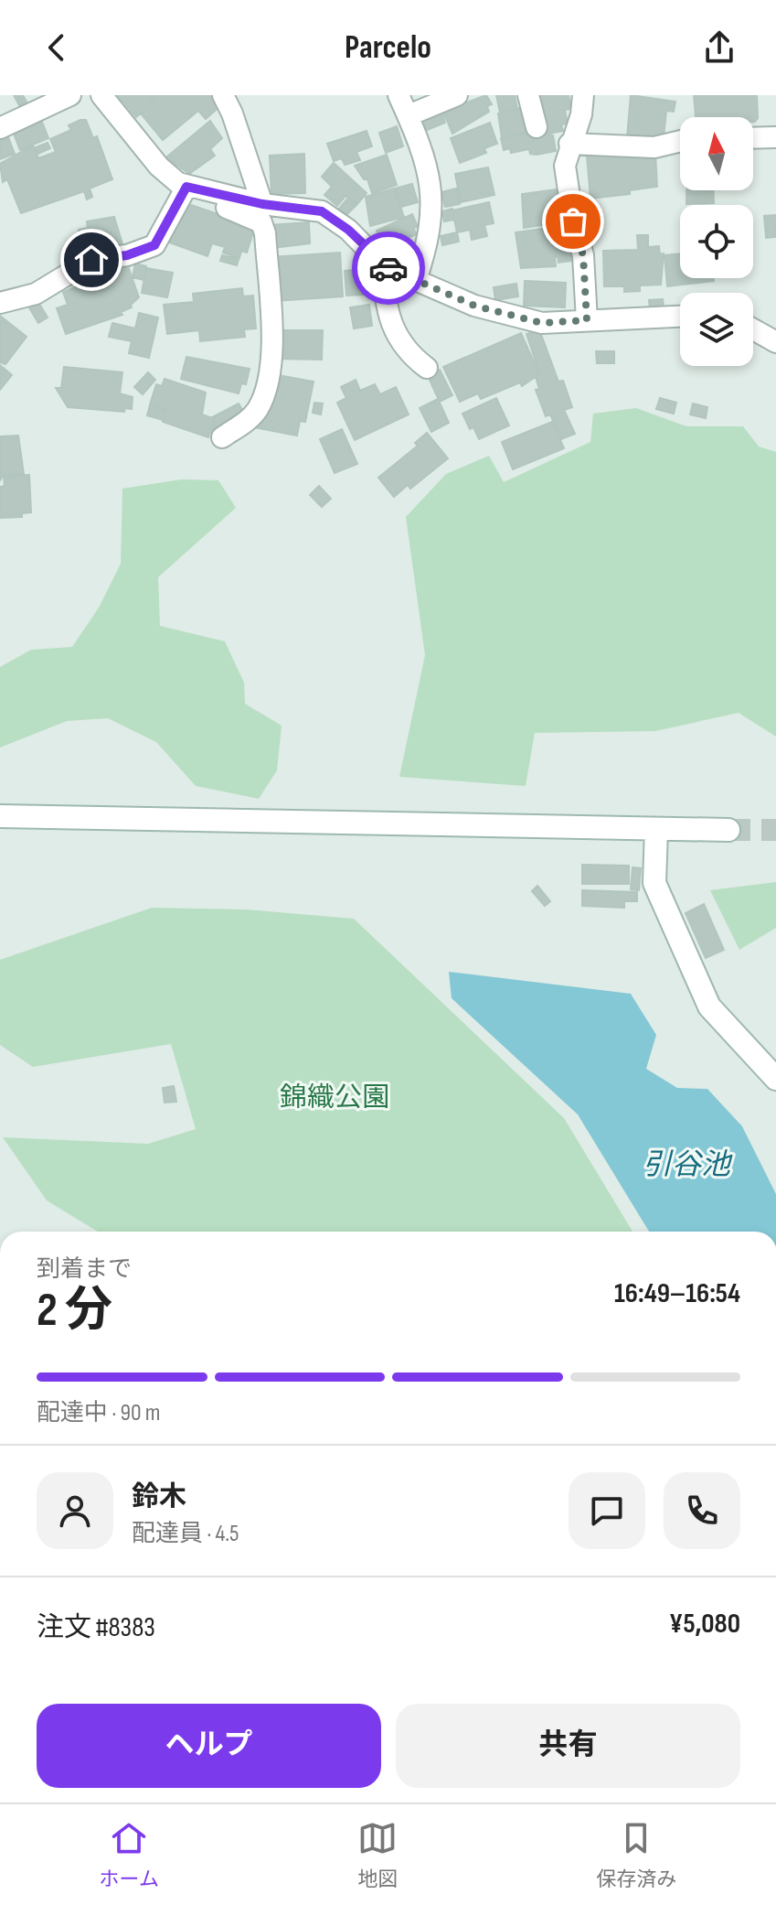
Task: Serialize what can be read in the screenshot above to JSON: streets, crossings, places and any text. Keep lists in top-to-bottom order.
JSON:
{
  "water": ["引谷池"],
  "parks": ["錦織公園"],
  "north": "top",
  "page": {
    "header": "Parcelo",
    "heading": ["2 分", "到着まで", "16:49–16:54"],
    "panel": [
      "鈴木",
      "配達員 · 4.5",
      "注文 #8383",
      "¥5,080"
    ],
    "bar": "配達中 · 90 m",
    "buttons": ["ヘルプ", "共有"],
    "tabs": ["ホーム", "地図", "保存済み"]
  }
}
